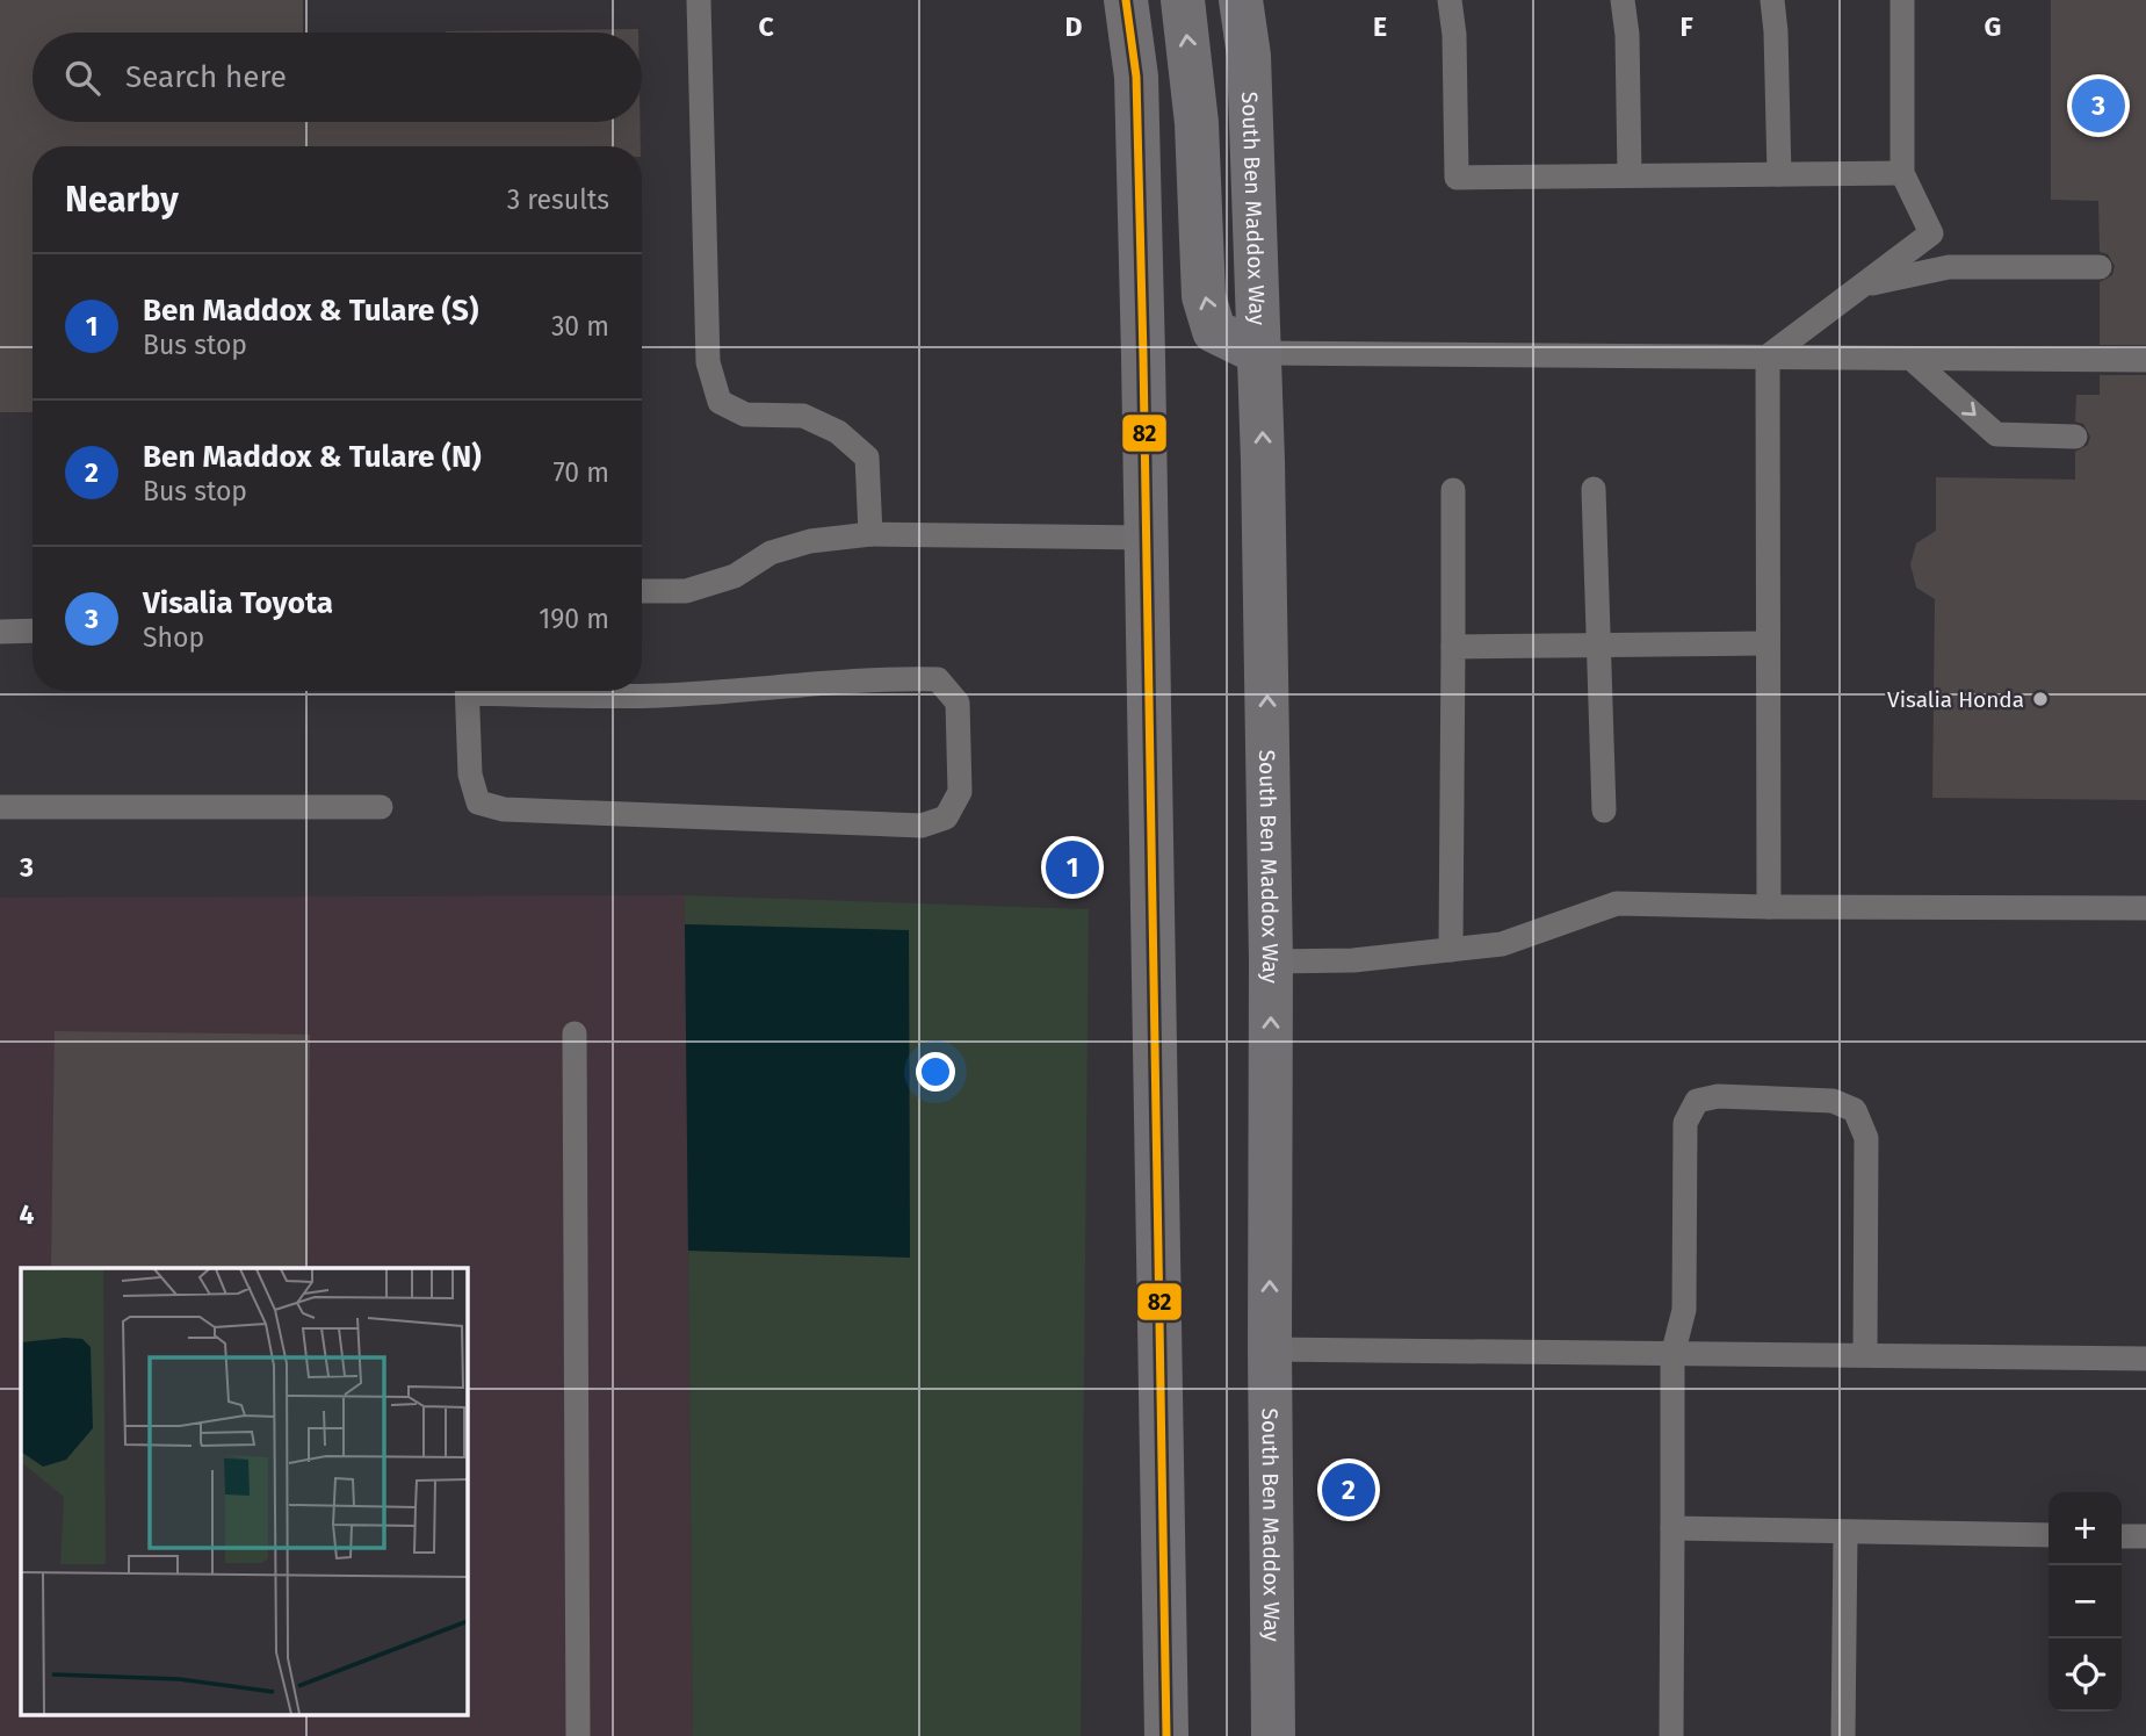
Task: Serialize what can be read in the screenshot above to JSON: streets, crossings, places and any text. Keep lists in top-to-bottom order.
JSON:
{
  "streets": {
    "main road": ["South Ben Maddox Way"]
  },
  "places": ["Visalia Honda"],
  "lines": ["transit line 82"],
  "page": {
    "search": "Search here",
    "pins": ["3", "1", "2"],
    "heading": ["Nearby", "3 results"],
    "list": [
      {
        "mark": "1",
        "name": "Ben Maddox & Tulare (S)",
        "note": "Bus stop",
        "value": "30 m"
      },
      {
        "mark": "2",
        "name": "Ben Maddox & Tulare (N)",
        "note": "Bus stop",
        "value": "70 m"
      },
      {
        "mark": "3",
        "name": "Visalia Toyota",
        "note": "Shop",
        "value": "190 m"
      }
    ],
    "map_buttons": ["+", "−"]
  },
  "grid": {
    "columns": [
      "C",
      "D",
      "E",
      "F",
      "G"
    ],
    "rows": ["3", "4"]
  }
}
